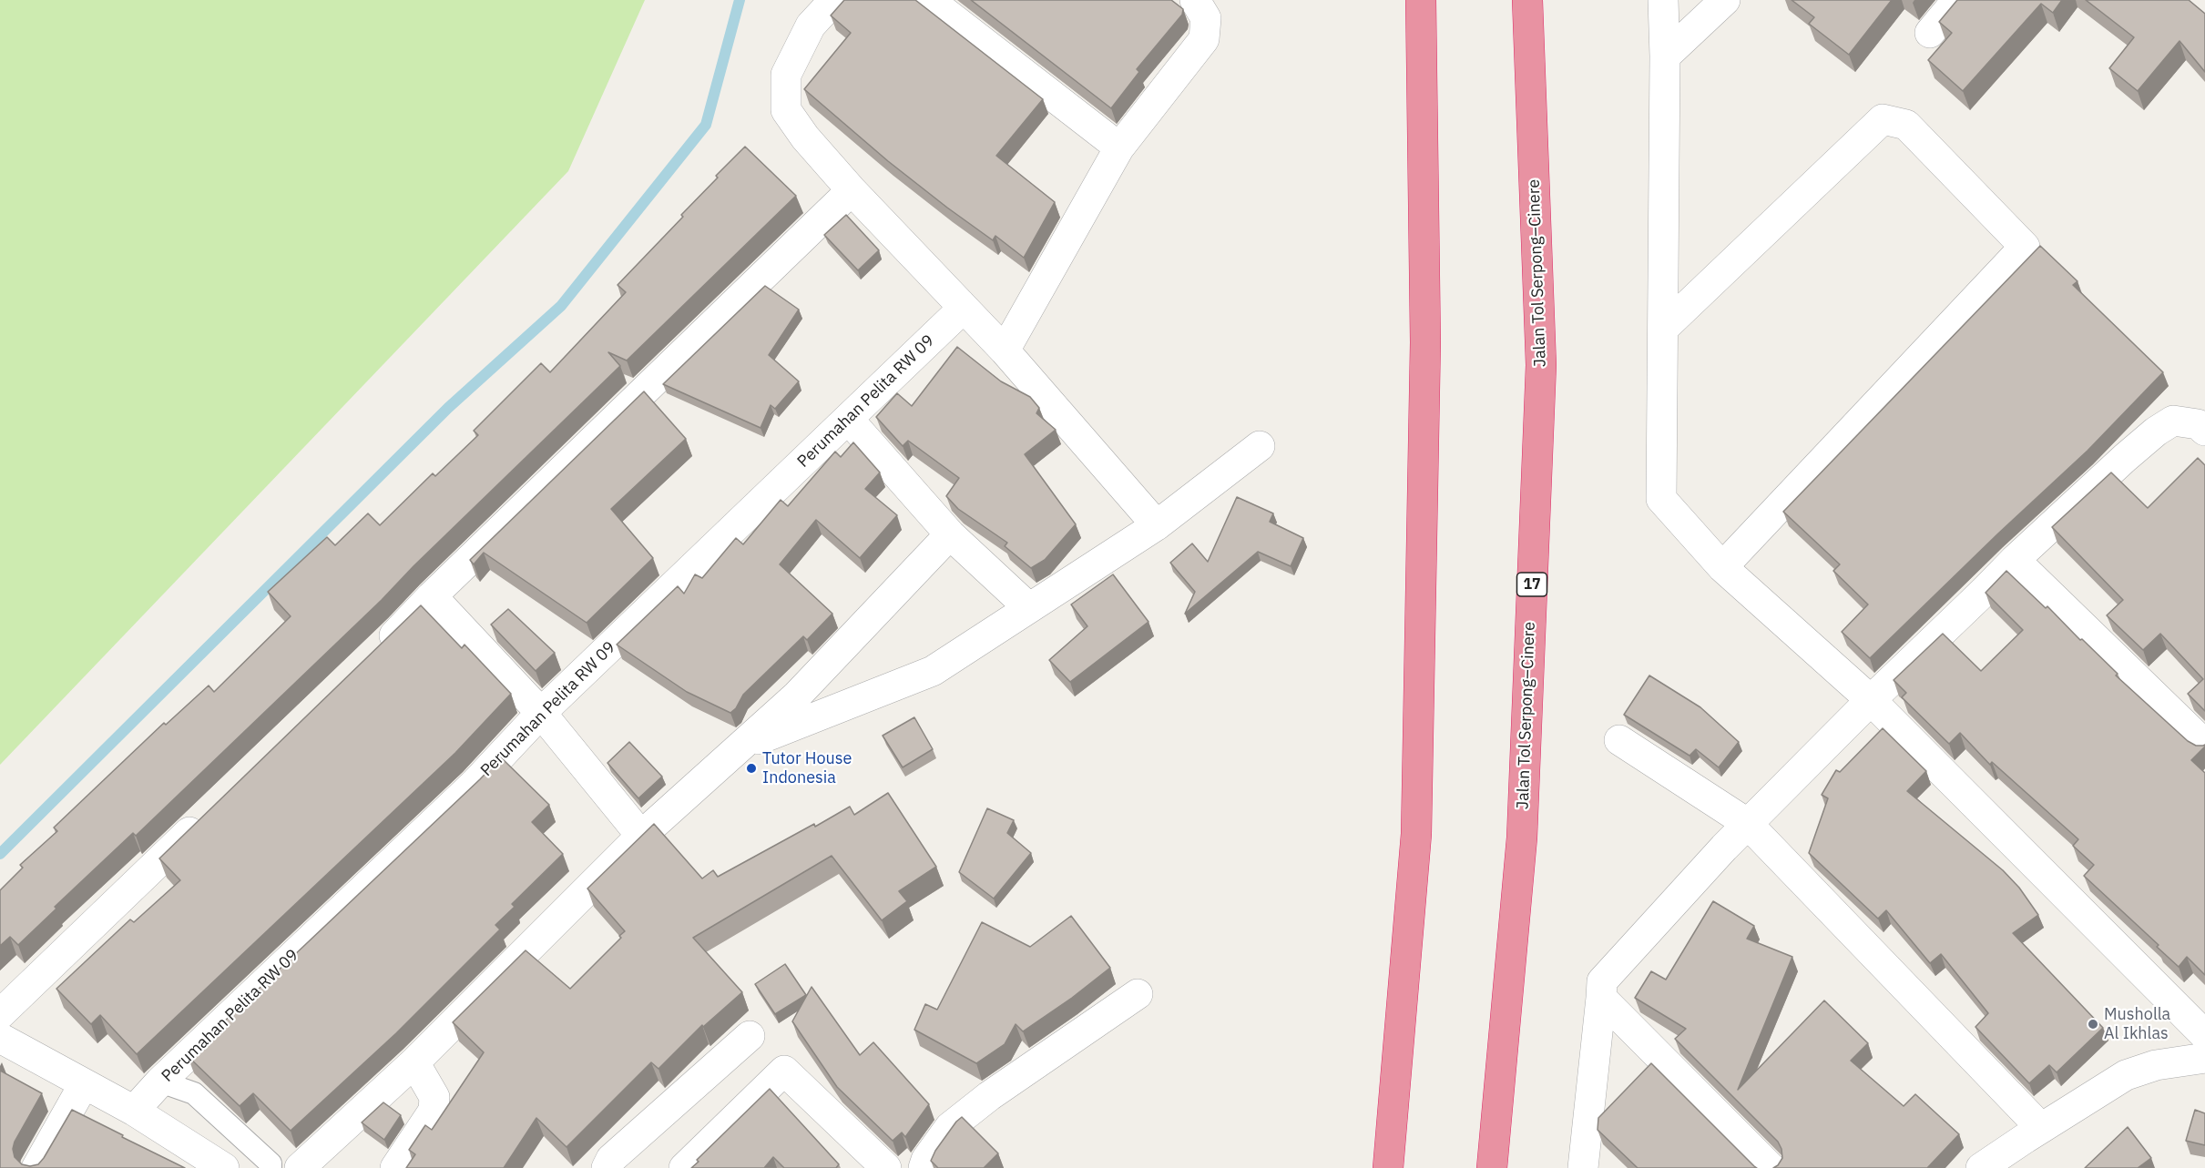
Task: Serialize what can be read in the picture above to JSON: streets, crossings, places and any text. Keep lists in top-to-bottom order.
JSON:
{
  "streets": {
    "highway": ["Jalan Tol Serpong–Cinere", "17"],
    "street": ["Perumahan Pelita RW 09"]
  },
  "places": ["Tutor House Indonesia", "Musholla Al Ikhlas"]
}
